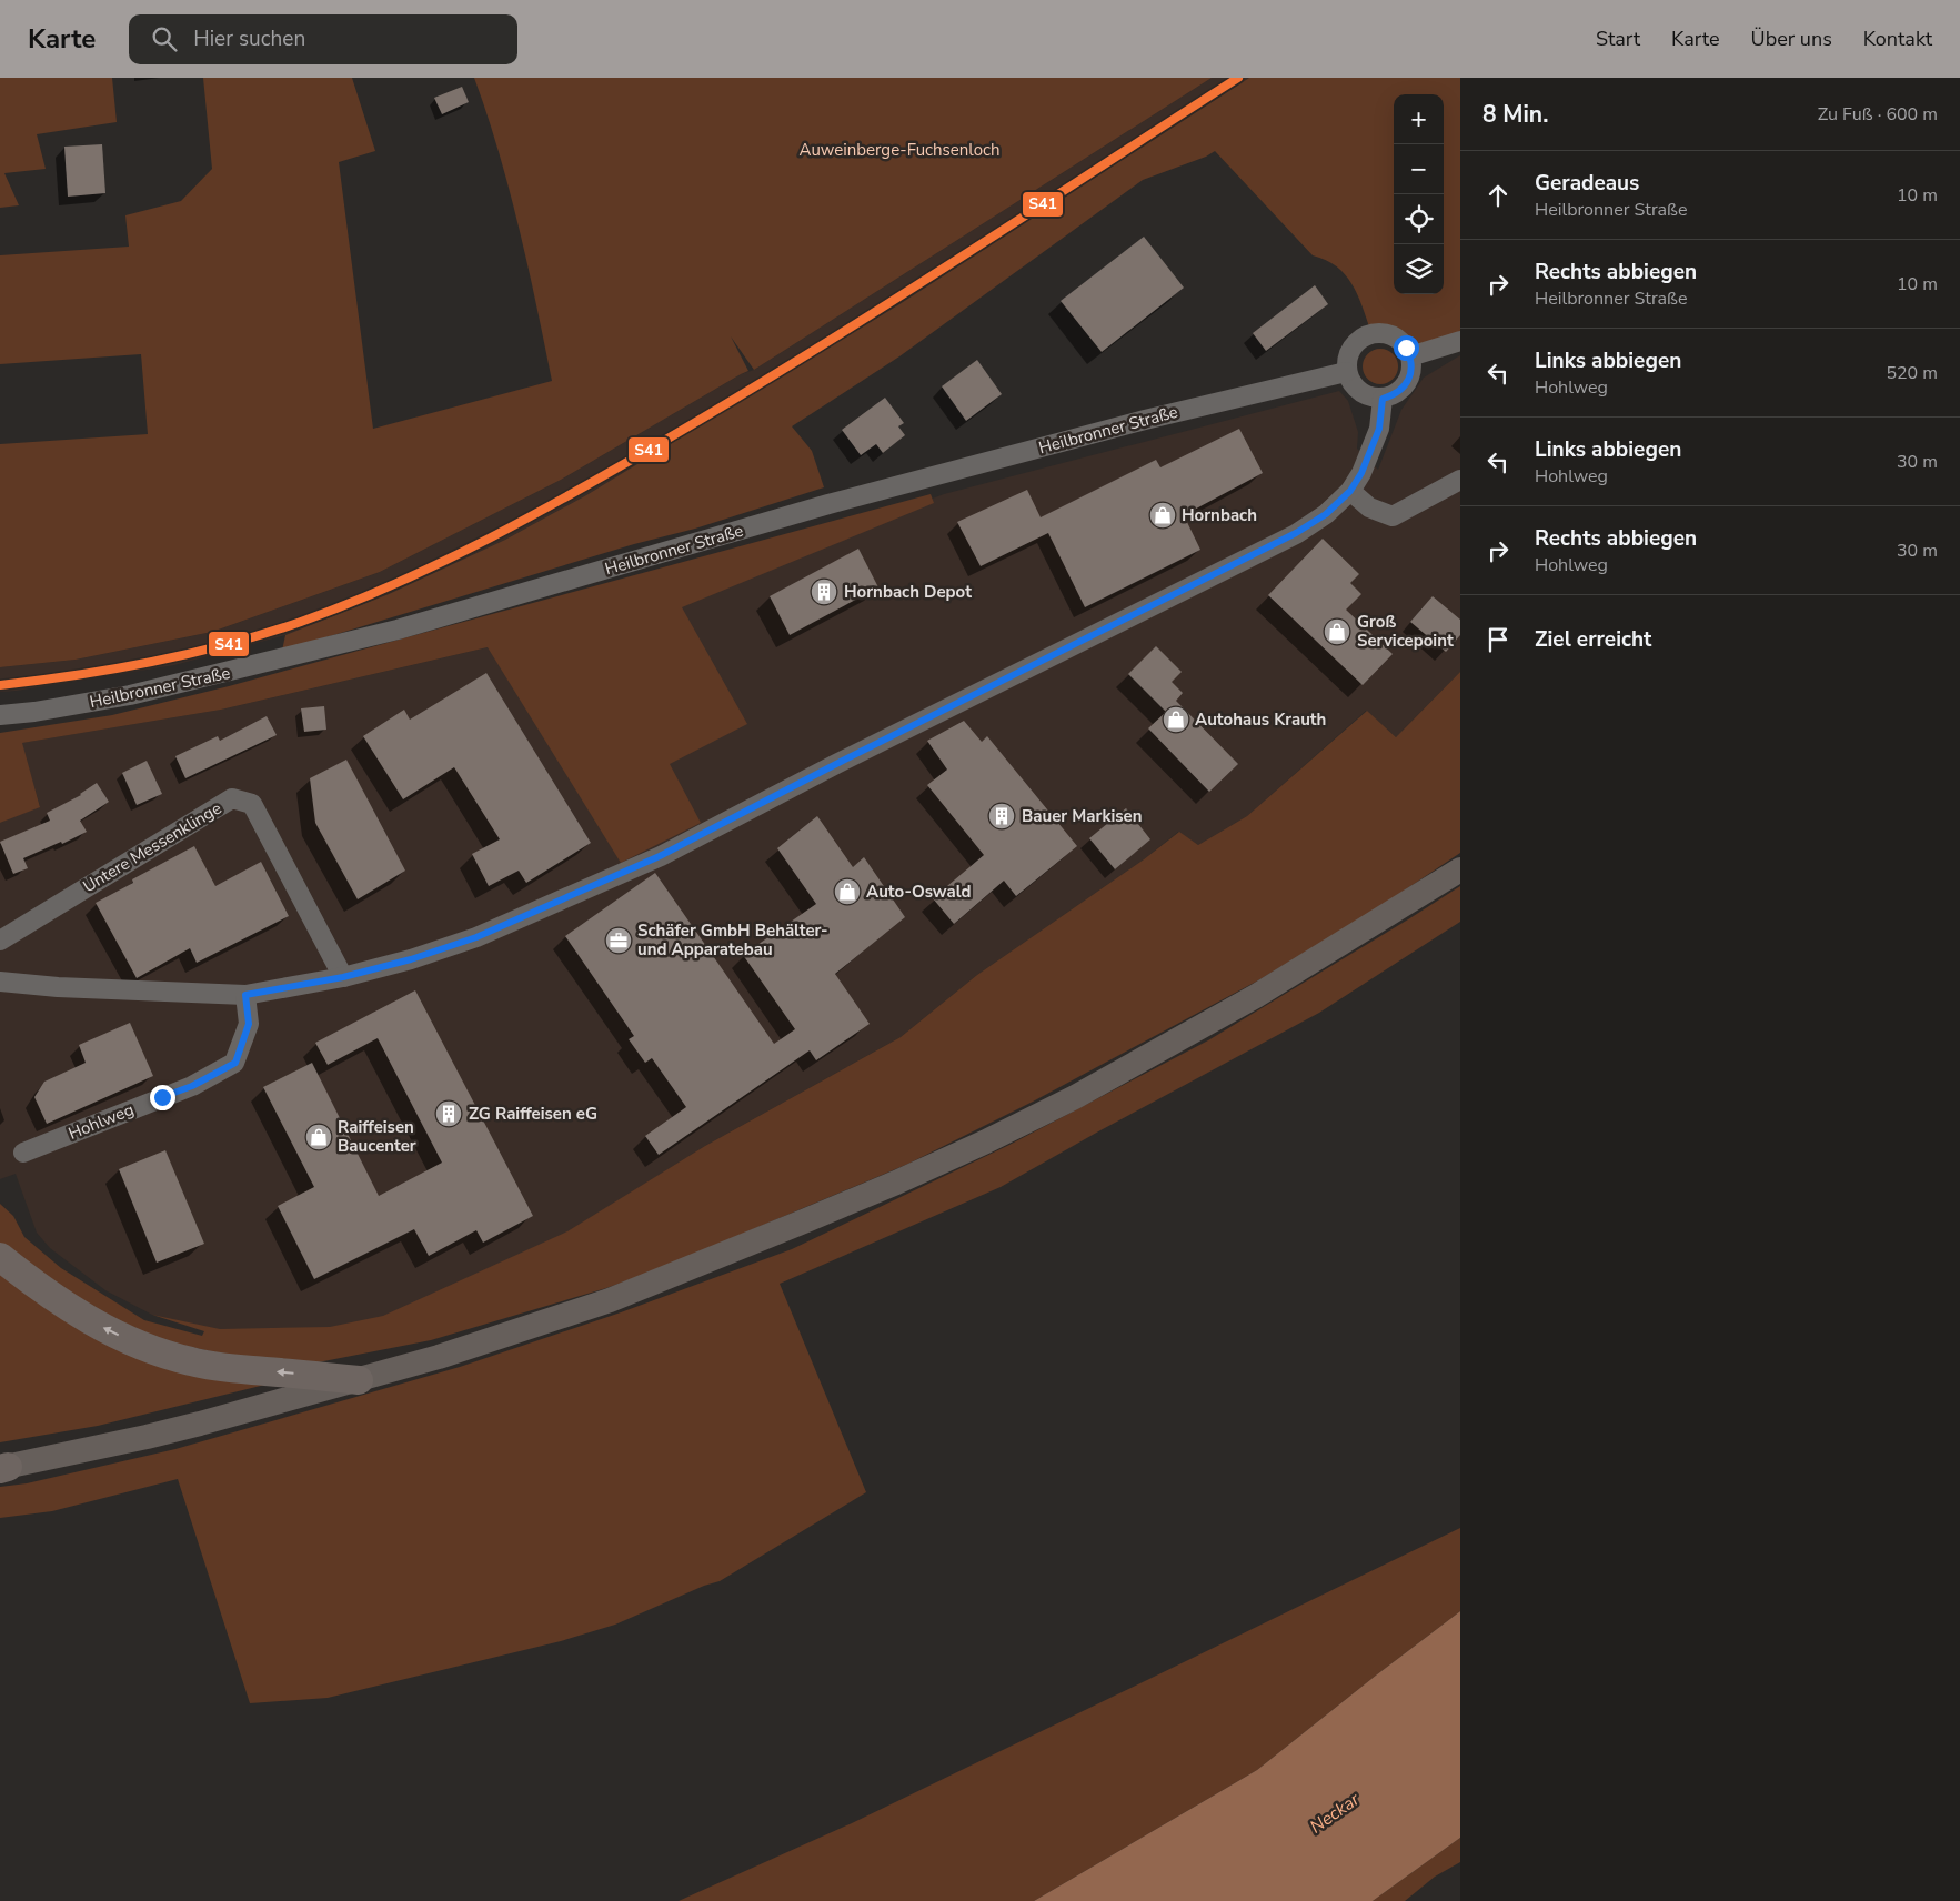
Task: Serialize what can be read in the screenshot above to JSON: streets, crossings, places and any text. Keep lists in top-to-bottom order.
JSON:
{
  "streets": {
    "street": ["Heilbronner Straße", "Untere Messenklinge", "Hohlweg"]
  },
  "water": ["Neckar"],
  "parks": ["Auweinberge-Fuchsenloch"],
  "places": {
    "shop": [
      "Hornbach",
      "Groß Servicepoint",
      "Autohaus Krauth",
      "Auto-Oswald",
      "Raiffeisen Baucenter"
    ],
    "building": ["Hornbach Depot", "Bauer Markisen", "ZG Raiffeisen eG"],
    "office": ["Schäfer GmbH Behälter- und Apparatebau"]
  },
  "lines": ["transit line S41"],
  "page": {
    "header": "Karte",
    "search": "Hier suchen",
    "nav": [
      "Start",
      "Karte",
      "Über uns",
      "Kontakt"
    ],
    "heading": ["8 Min.", "Zu Fuß · 600 m"],
    "map_buttons": ["+", "−"],
    "list": [
      ["Geradeaus", "Heilbronner Straße", "10 m"],
      ["Rechts abbiegen", "Heilbronner Straße", "10 m"],
      ["Links abbiegen", "Hohlweg", "520 m"],
      ["Links abbiegen", "Hohlweg", "30 m"],
      ["Rechts abbiegen", "Hohlweg", "30 m"],
      "Ziel erreicht"
    ]
  }
}
